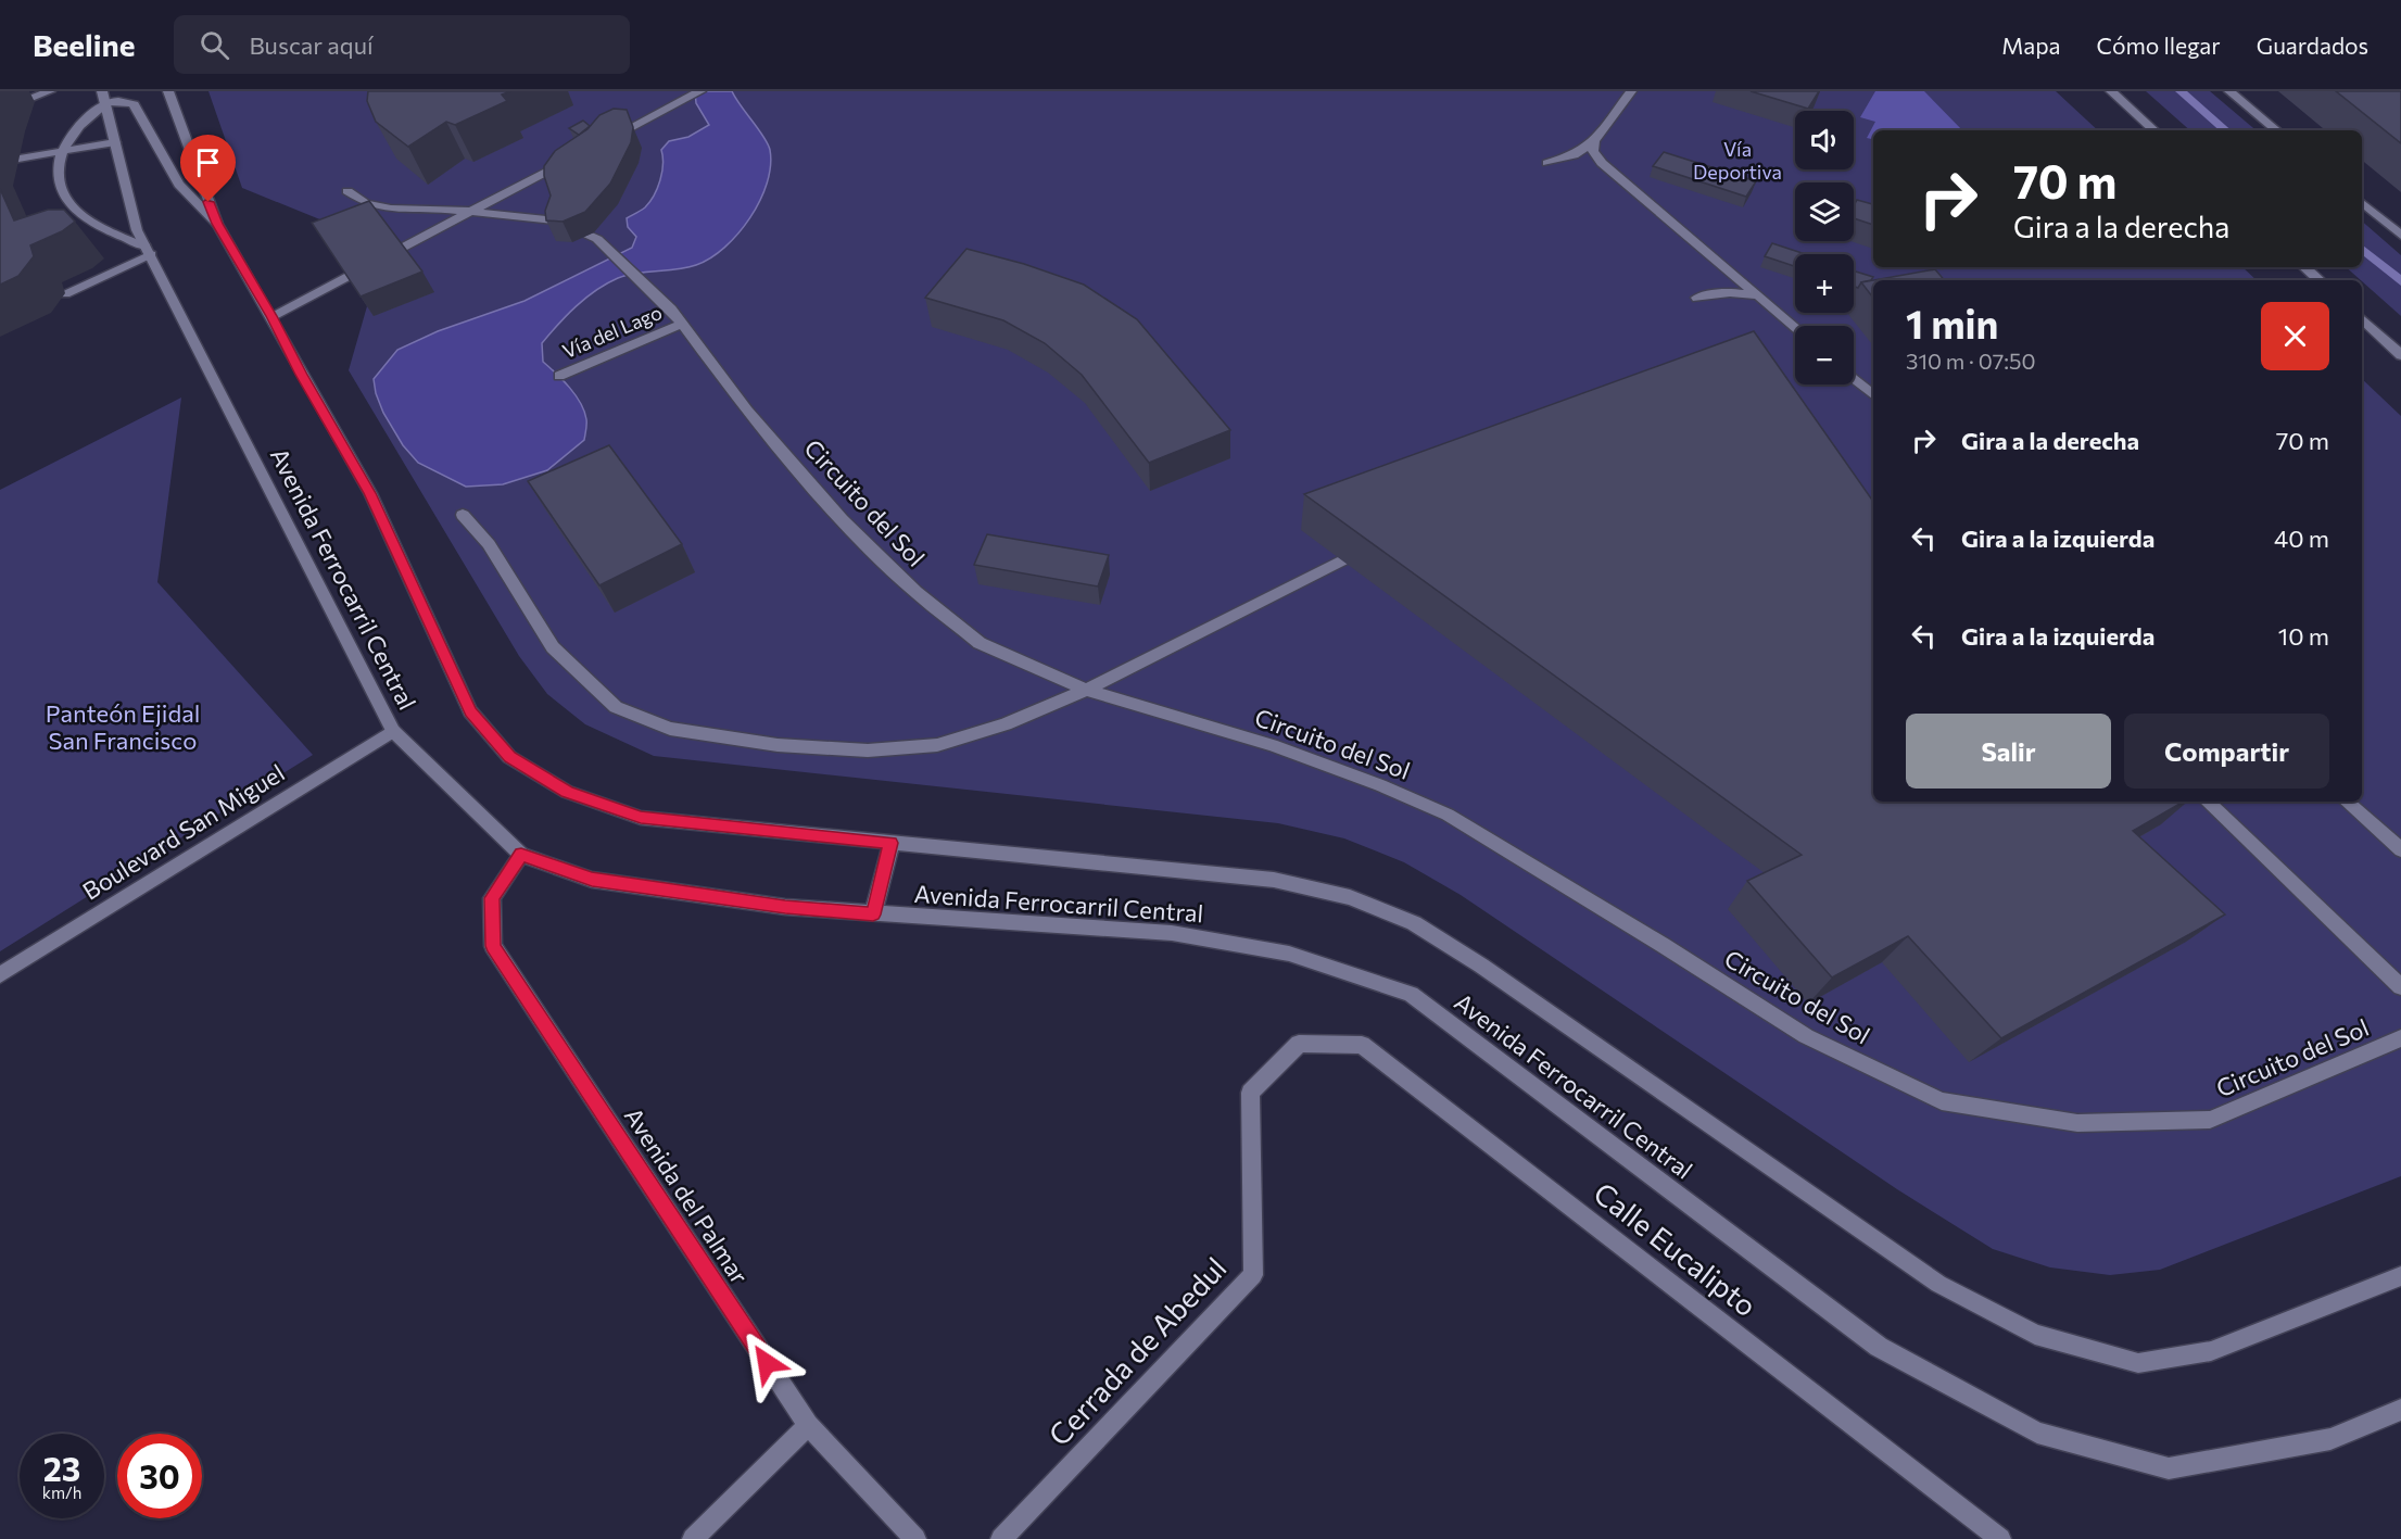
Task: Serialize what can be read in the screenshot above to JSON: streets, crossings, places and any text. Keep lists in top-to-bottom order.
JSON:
{
  "streets": {
    "street": [
      "Vía del Lago",
      "Circuito del Sol",
      "Avenida Ferrocarril Central",
      "Boulevard San Miguel",
      "Avenida del Palmar",
      "Calle Eucalipto",
      "Cerrada de Abedul"
    ]
  },
  "crossings": [
    ["Vía del Lago", "Circuito del Sol"],
    ["Avenida Ferrocarril Central", "Boulevard San Miguel"],
    ["Avenida Ferrocarril Central", "Avenida del Palmar"],
    ["Calle Eucalipto", "Cerrada de Abedul"]
  ],
  "parks": ["Vía Deportiva", "Panteón Ejidal San Francisco"],
  "page": {
    "header": "Beeline",
    "search": "Buscar aquí",
    "nav": ["Mapa", "Cómo llegar", "Guardados"],
    "map_buttons": ["+", "−"],
    "turn": ["70 m", "Gira a la derecha"],
    "heading": ["1 min", "310 m · 07:50"],
    "list": [
      {
        "name": "Gira a la derecha",
        "value": "70 m"
      },
      {
        "name": "Gira a la izquierda",
        "value": "40 m"
      },
      {
        "name": "Gira a la izquierda",
        "value": "10 m"
      }
    ],
    "buttons": ["Salir", "Compartir"],
    "speed": "23 km/h",
    "limit": "30"
  }
}
